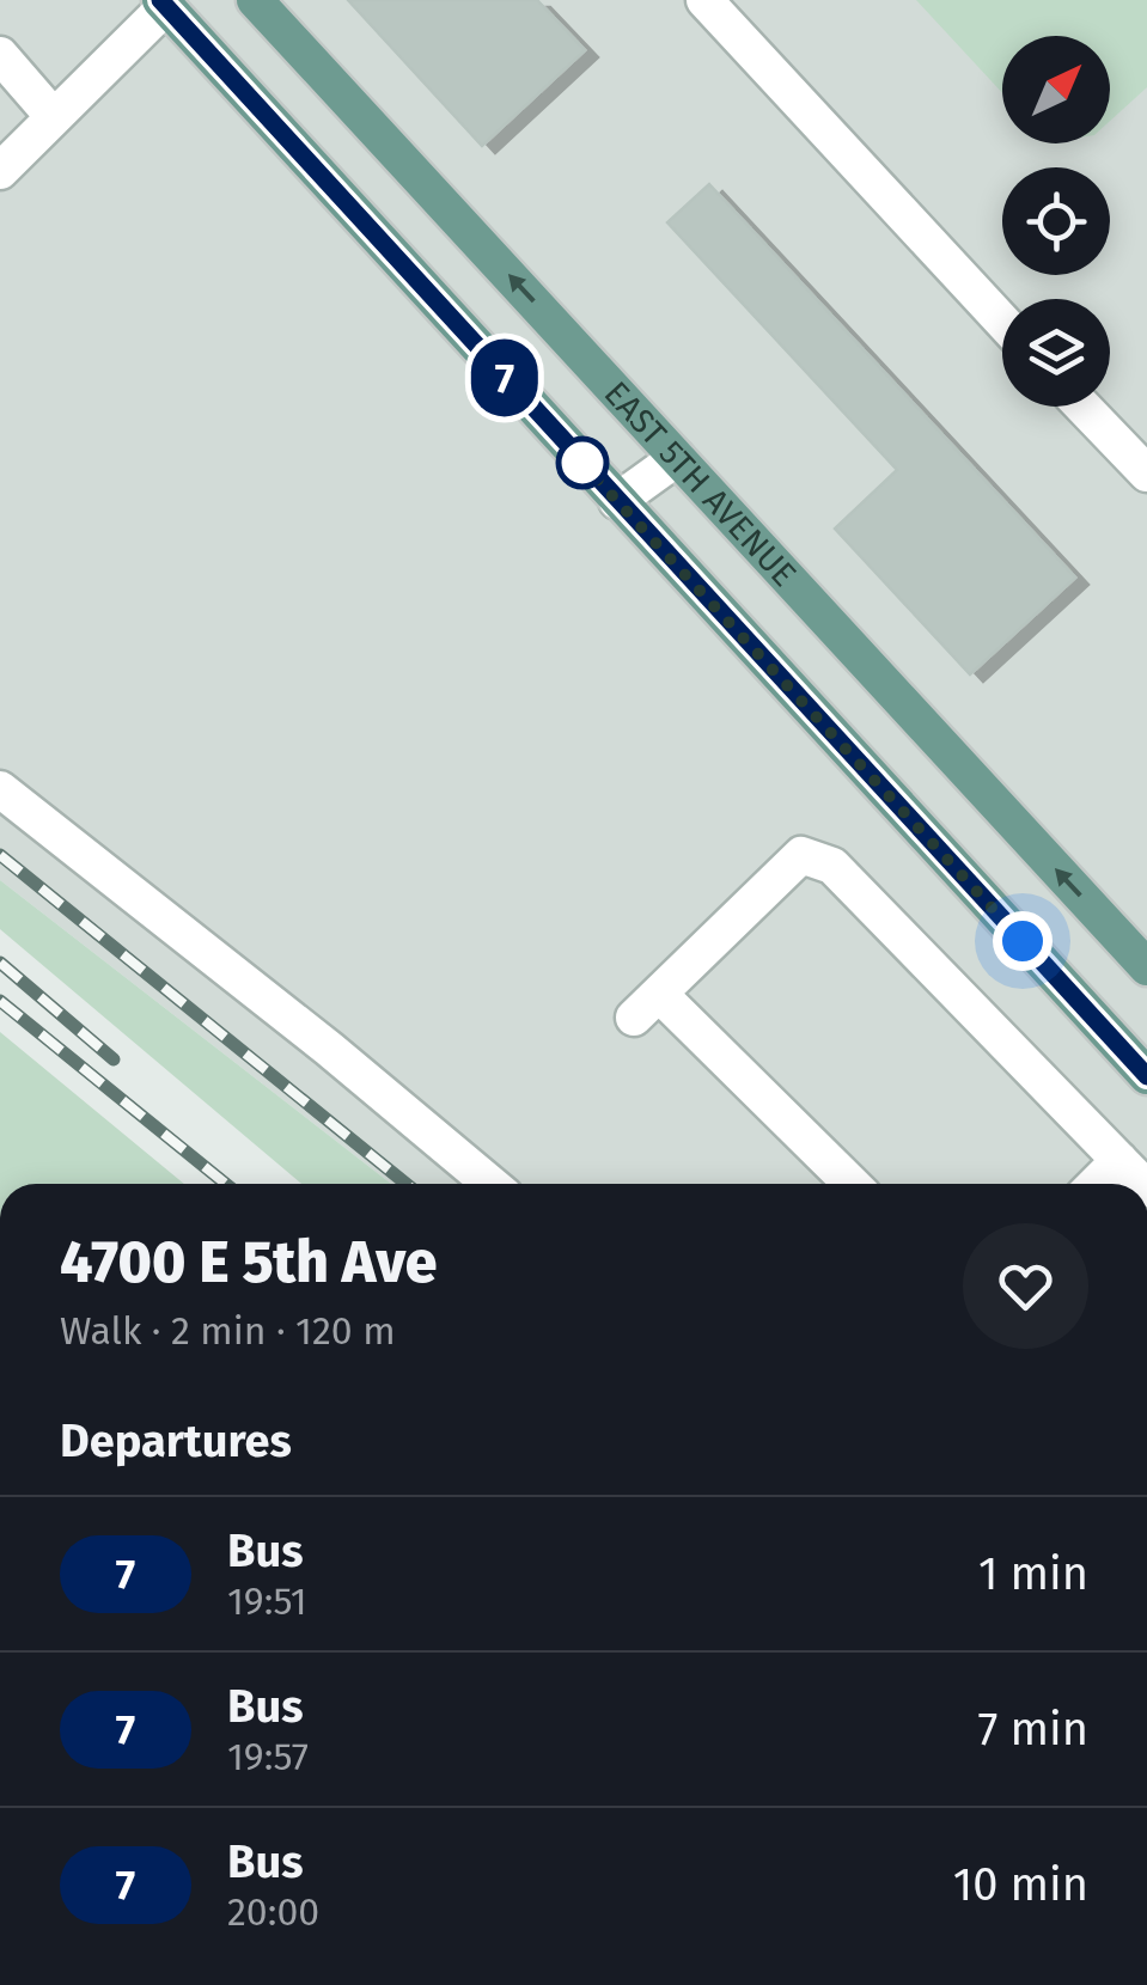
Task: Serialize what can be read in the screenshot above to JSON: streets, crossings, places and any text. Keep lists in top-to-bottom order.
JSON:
{
  "streets": {
    "main road": ["EAST 5TH AVENUE"]
  },
  "lines": ["bus line 7"],
  "north": "top right",
  "page": {
    "on_map": "7",
    "heading": [
      ["4700 E 5th Ave", "Walk · 2 min · 120 m"],
      "Departures"
    ],
    "list": [
      {
        "mark": "7",
        "name": "Bus",
        "note": "19:51",
        "value": "1 min"
      },
      {
        "mark": "7",
        "name": "Bus",
        "note": "19:57",
        "value": "7 min"
      },
      {
        "mark": "7",
        "name": "Bus",
        "note": "20:00",
        "value": "10 min"
      }
    ]
  }
}
